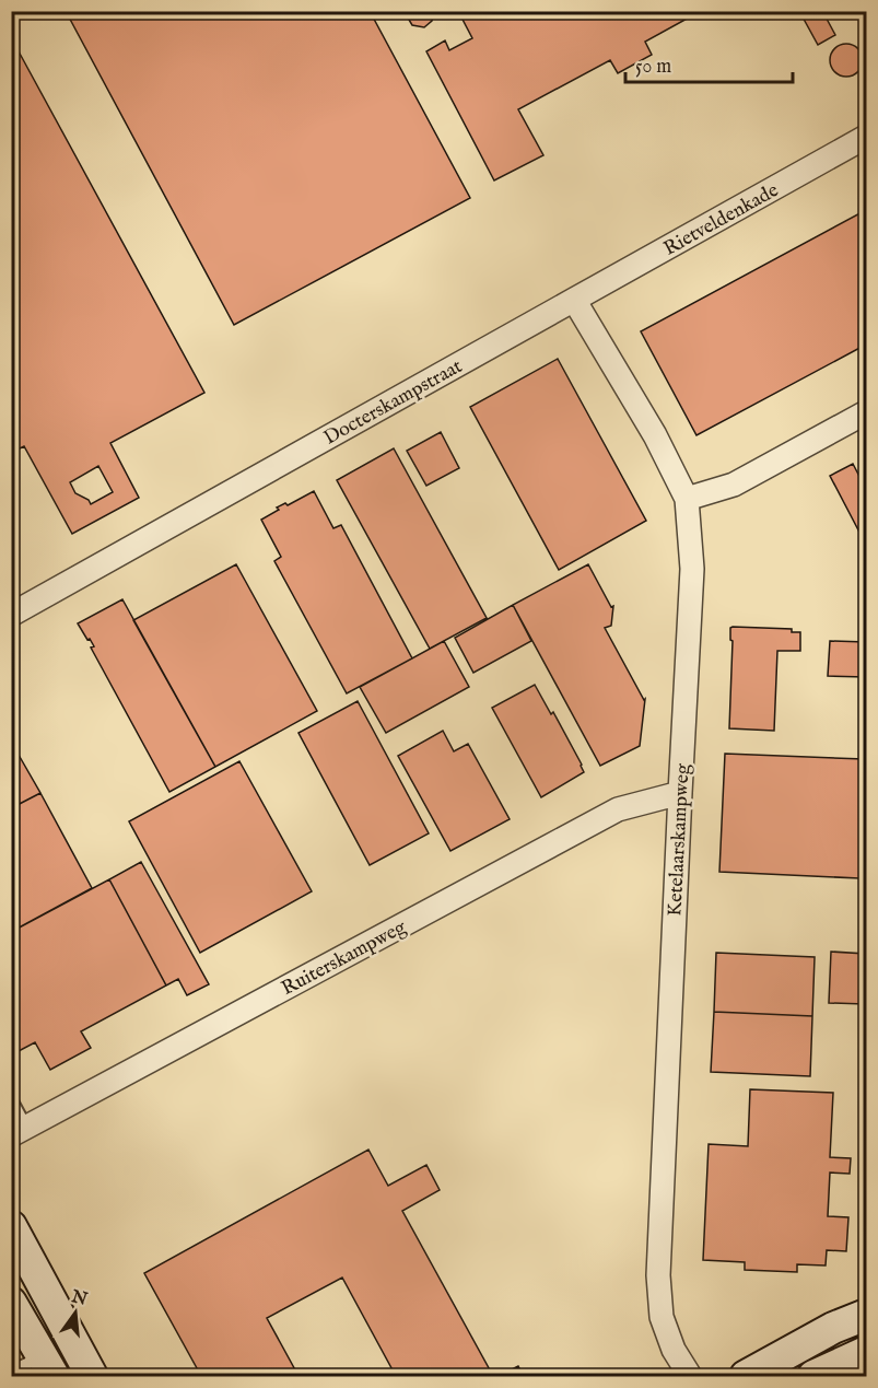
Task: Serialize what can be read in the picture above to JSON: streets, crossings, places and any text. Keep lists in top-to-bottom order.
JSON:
{
  "streets": {
    "street": [
      "Rietveldenkade",
      "Docterskampstraat",
      "Ketelaarskampweg",
      "Ruiterskampweg"
    ]
  },
  "crossings": [
    ["Rietveldenkade", "Docterskampstraat"],
    ["Ketelaarskampweg", "Ruiterskampweg"]
  ],
  "scale_bar": "50 m",
  "north": "top"
}
